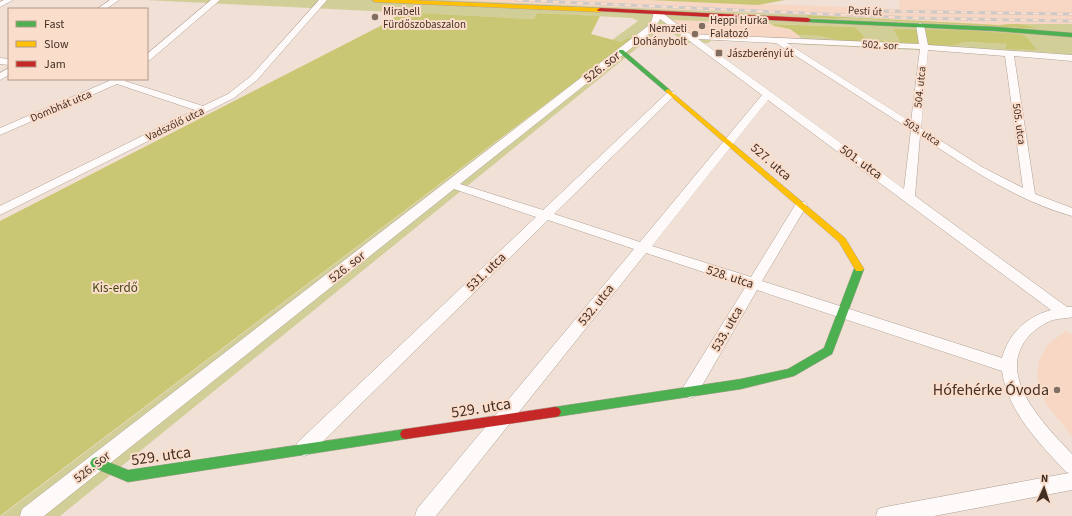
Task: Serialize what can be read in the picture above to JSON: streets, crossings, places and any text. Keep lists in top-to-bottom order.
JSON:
{
  "streets": {
    "street": [
      "Pesti út",
      "502. sor",
      "526. sor",
      "504. utca",
      "Dombhát utca",
      "Vadszőlő utca",
      "505. utca",
      "503. utca",
      "527. utca",
      "501. utca",
      "531. utca",
      "528. utca",
      "532. utca",
      "533. utca",
      "529. utca"
    ]
  },
  "crossings": [
    ["Pesti út", "526. sor"],
    ["Pesti út", "504. utca"],
    ["Pesti út", "501. utca"],
    ["502. sor", "504. utca"],
    ["502. sor", "505. utca"],
    ["502. sor", "503. utca"],
    ["502. sor", "501. utca"],
    ["526. sor", "527. utca"],
    ["526. sor", "501. utca"],
    ["526. sor", "528. utca"],
    ["526. sor", "529. utca"],
    ["504. utca", "503. utca"],
    ["504. utca", "501. utca"],
    ["505. utca", "503. utca"],
    ["527. utca", "531. utca"],
    ["527. utca", "528. utca"],
    ["527. utca", "532. utca"],
    ["527. utca", "533. utca"],
    ["527. utca", "529. utca"],
    ["501. utca", "532. utca"],
    ["531. utca", "528. utca"],
    ["531. utca", "529. utca"],
    ["528. utca", "532. utca"],
    ["528. utca", "533. utca"],
    ["528. utca", "529. utca"],
    ["532. utca", "529. utca"],
    ["533. utca", "529. utca"]
  ],
  "parks": ["Kis-erdő"],
  "places": {
    "other": [
      "Mirabell Fürdőszobaszalon",
      "Heppi Hurka Falatozó",
      "Nemzeti Dohánybolt",
      "Hófehérke Óvoda"
    ],
    "transit": ["Jászberényi út"]
  },
  "legend": ["Fast", "Slow", "Jam"],
  "north": "top"
}
